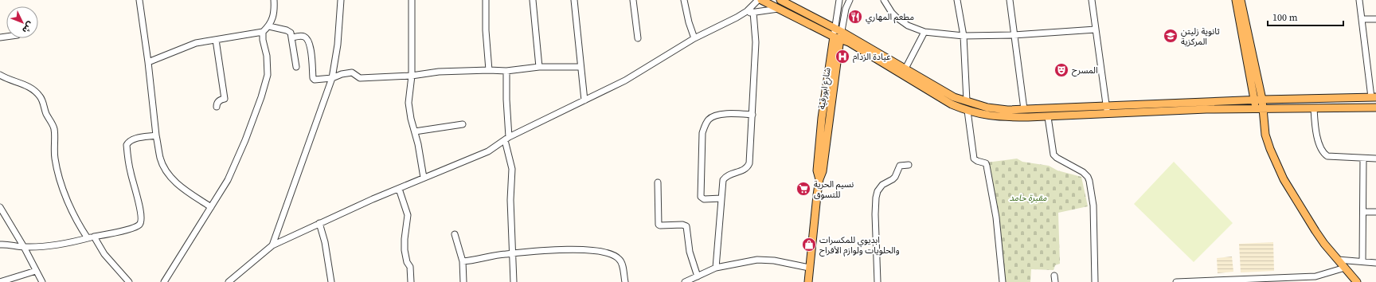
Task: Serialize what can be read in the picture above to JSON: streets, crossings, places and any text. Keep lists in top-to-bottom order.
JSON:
{
  "streets": {
    "main road": ["شارع ابورقية"]
  },
  "parks": ["مقبرة حامد"],
  "places": {
    "restaurant": ["مطعم المهاري"],
    "school or university": ["ثانوية زليتن المركزية"],
    "hospital": ["عيادة الزدام"],
    "theatre": ["المسرح"],
    "supermarket": ["نسيم الحرية للتسوق"],
    "shop": ["ابديوي للمكسرات والحلويات ولوازم الأفراح"]
  },
  "scale_bar": "100 m",
  "north": "bottom right"
}
